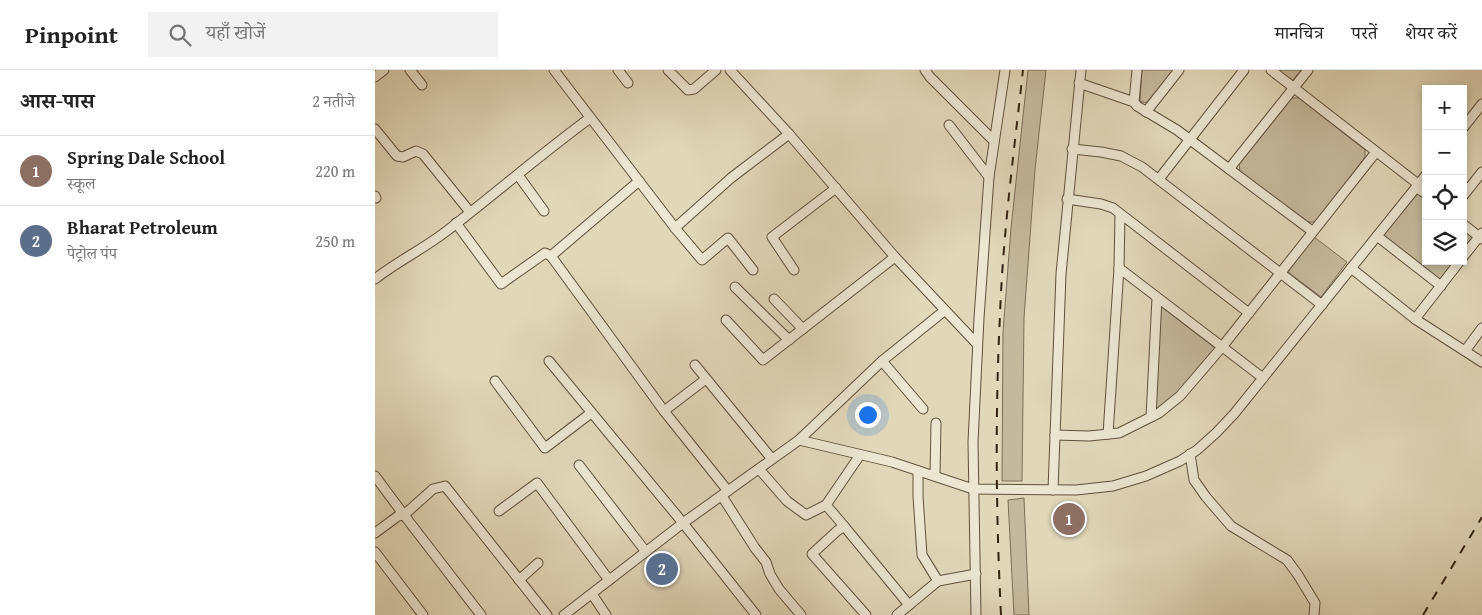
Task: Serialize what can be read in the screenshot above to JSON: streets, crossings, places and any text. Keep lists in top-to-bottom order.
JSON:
{
  "page": {
    "header": "Pinpoint",
    "search": "यहाँ खोजें",
    "nav": ["मानचित्र", "परतें", "शेयर करें"],
    "heading": ["आस-पास", "2 नतीजे"],
    "map_buttons": ["+", "−"],
    "list": [
      {
        "mark": "1",
        "name": "Spring Dale School",
        "note": "स्कूल",
        "value": "220 m"
      },
      {
        "mark": "2",
        "name": "Bharat Petroleum",
        "note": "पेट्रोल पंप",
        "value": "250 m"
      }
    ],
    "pins": ["1", "2"]
  }
}
